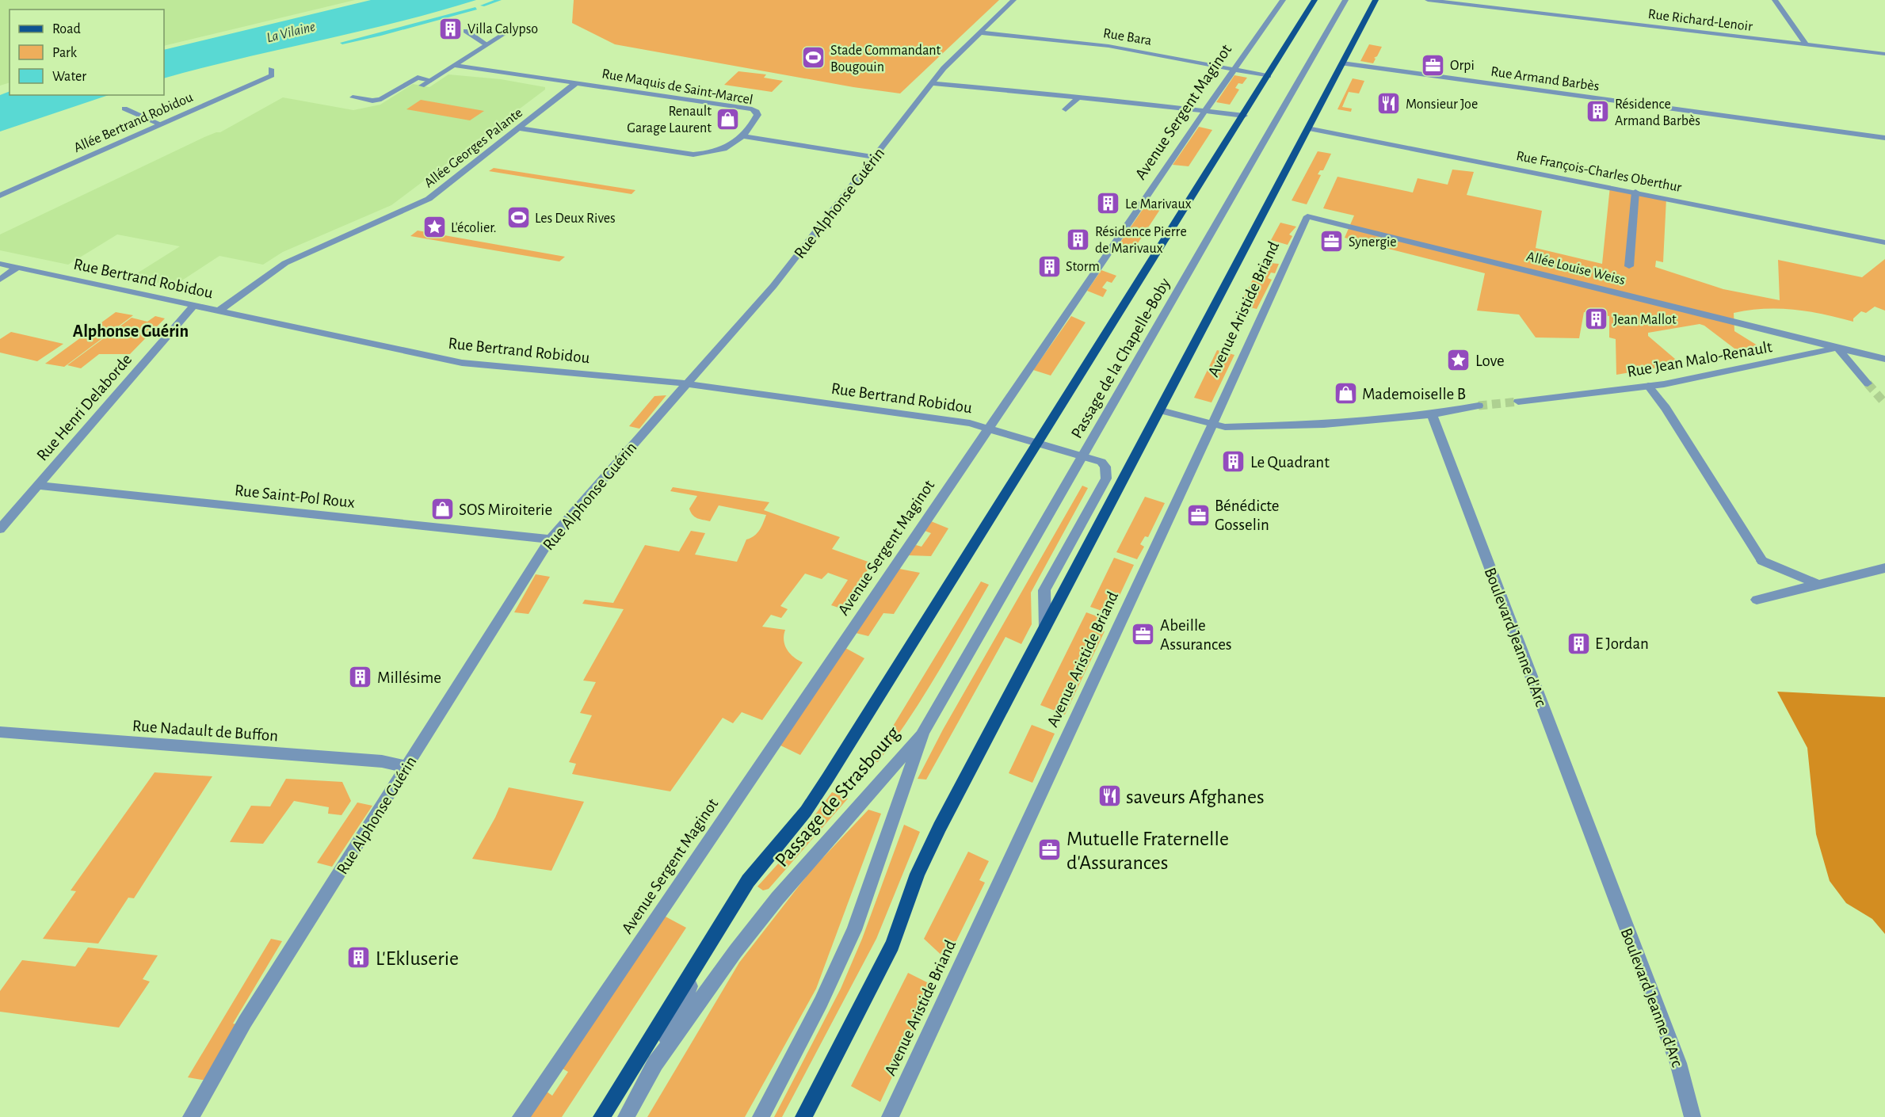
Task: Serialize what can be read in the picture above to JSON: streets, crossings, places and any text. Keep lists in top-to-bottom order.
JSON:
{
  "streets": {
    "main road": ["Avenue Aristide Briand"],
    "street": [
      "Rue Richard-Lenoir",
      "Rue Bara",
      "Rue Armand Barbès",
      "Rue Maquis de Saint-Marcel",
      "Avenue Sergent Maginot",
      "Allée Bertrand Robidou",
      "Allée Georges Palante",
      "Rue François-Charles Oberthur",
      "Rue Alphonse Guérin",
      "Allée Louise Weiss",
      "Rue Bertrand Robidou",
      "Passage de la Chapelle-Boby",
      "Rue Jean Malo-Renault",
      "Rue Henri Delaborde",
      "Rue Saint-Pol Roux",
      "Boulevard Jeanne d'Arc",
      "Rue Nadault de Buffon",
      "Passage de Strasbourg"
    ]
  },
  "crossings": [
    ["Rue Bara", "Avenue Sergent Maginot"],
    ["Rue Bara", "Rue Alphonse Guérin"],
    ["Rue Armand Barbès", "Avenue Aristide Briand"],
    ["Rue Maquis de Saint-Marcel", "Allée Georges Palante"],
    ["Avenue Sergent Maginot", "Rue Bertrand Robidou"],
    ["Allée Georges Palante", "Rue Bertrand Robidou"],
    ["Rue François-Charles Oberthur", "Avenue Aristide Briand"],
    ["Rue Alphonse Guérin", "Rue Bertrand Robidou"],
    ["Rue Alphonse Guérin", "Rue Saint-Pol Roux"],
    ["Rue Alphonse Guérin", "Rue Nadault de Buffon"],
    ["Allée Louise Weiss", "Avenue Aristide Briand"],
    ["Allée Louise Weiss", "Rue Jean Malo-Renault"],
    ["Rue Bertrand Robidou", "Avenue Aristide Briand"],
    ["Rue Bertrand Robidou", "Rue Henri Delaborde"],
    ["Avenue Aristide Briand", "Passage de la Chapelle-Boby"],
    ["Passage de la Chapelle-Boby", "Passage de Strasbourg"],
    ["Rue Henri Delaborde", "Rue Saint-Pol Roux"]
  ],
  "districts": ["Alphonse Guérin"],
  "water": ["La Vilaine"],
  "places": {
    "building": [
      "Villa Calypso",
      "Résidence Armand Barbès",
      "Le Marivaux",
      "Résidence Pierre de Marivaux",
      "Storm",
      "Jean Mallot",
      "Le Quadrant",
      "E Jordan",
      "Millésime",
      "L'Ekluserie"
    ],
    "sports": ["Stade Commandant Bougouin", "Les Deux Rives"],
    "office": [
      "Orpi",
      "Synergie",
      "Bénédicte Gosselin",
      "Abeille Assurances",
      "Mutuelle Fraternelle d'Assurances"
    ],
    "restaurant": ["Monsieur Joe", "saveurs Afghanes"],
    "shop": ["Renault Garage Laurent", "Mademoiselle B", "SOS Miroiterie"],
    "place": ["L'écolier.", "Love"]
  },
  "legend": ["Road", "Park", "Water"]
}
